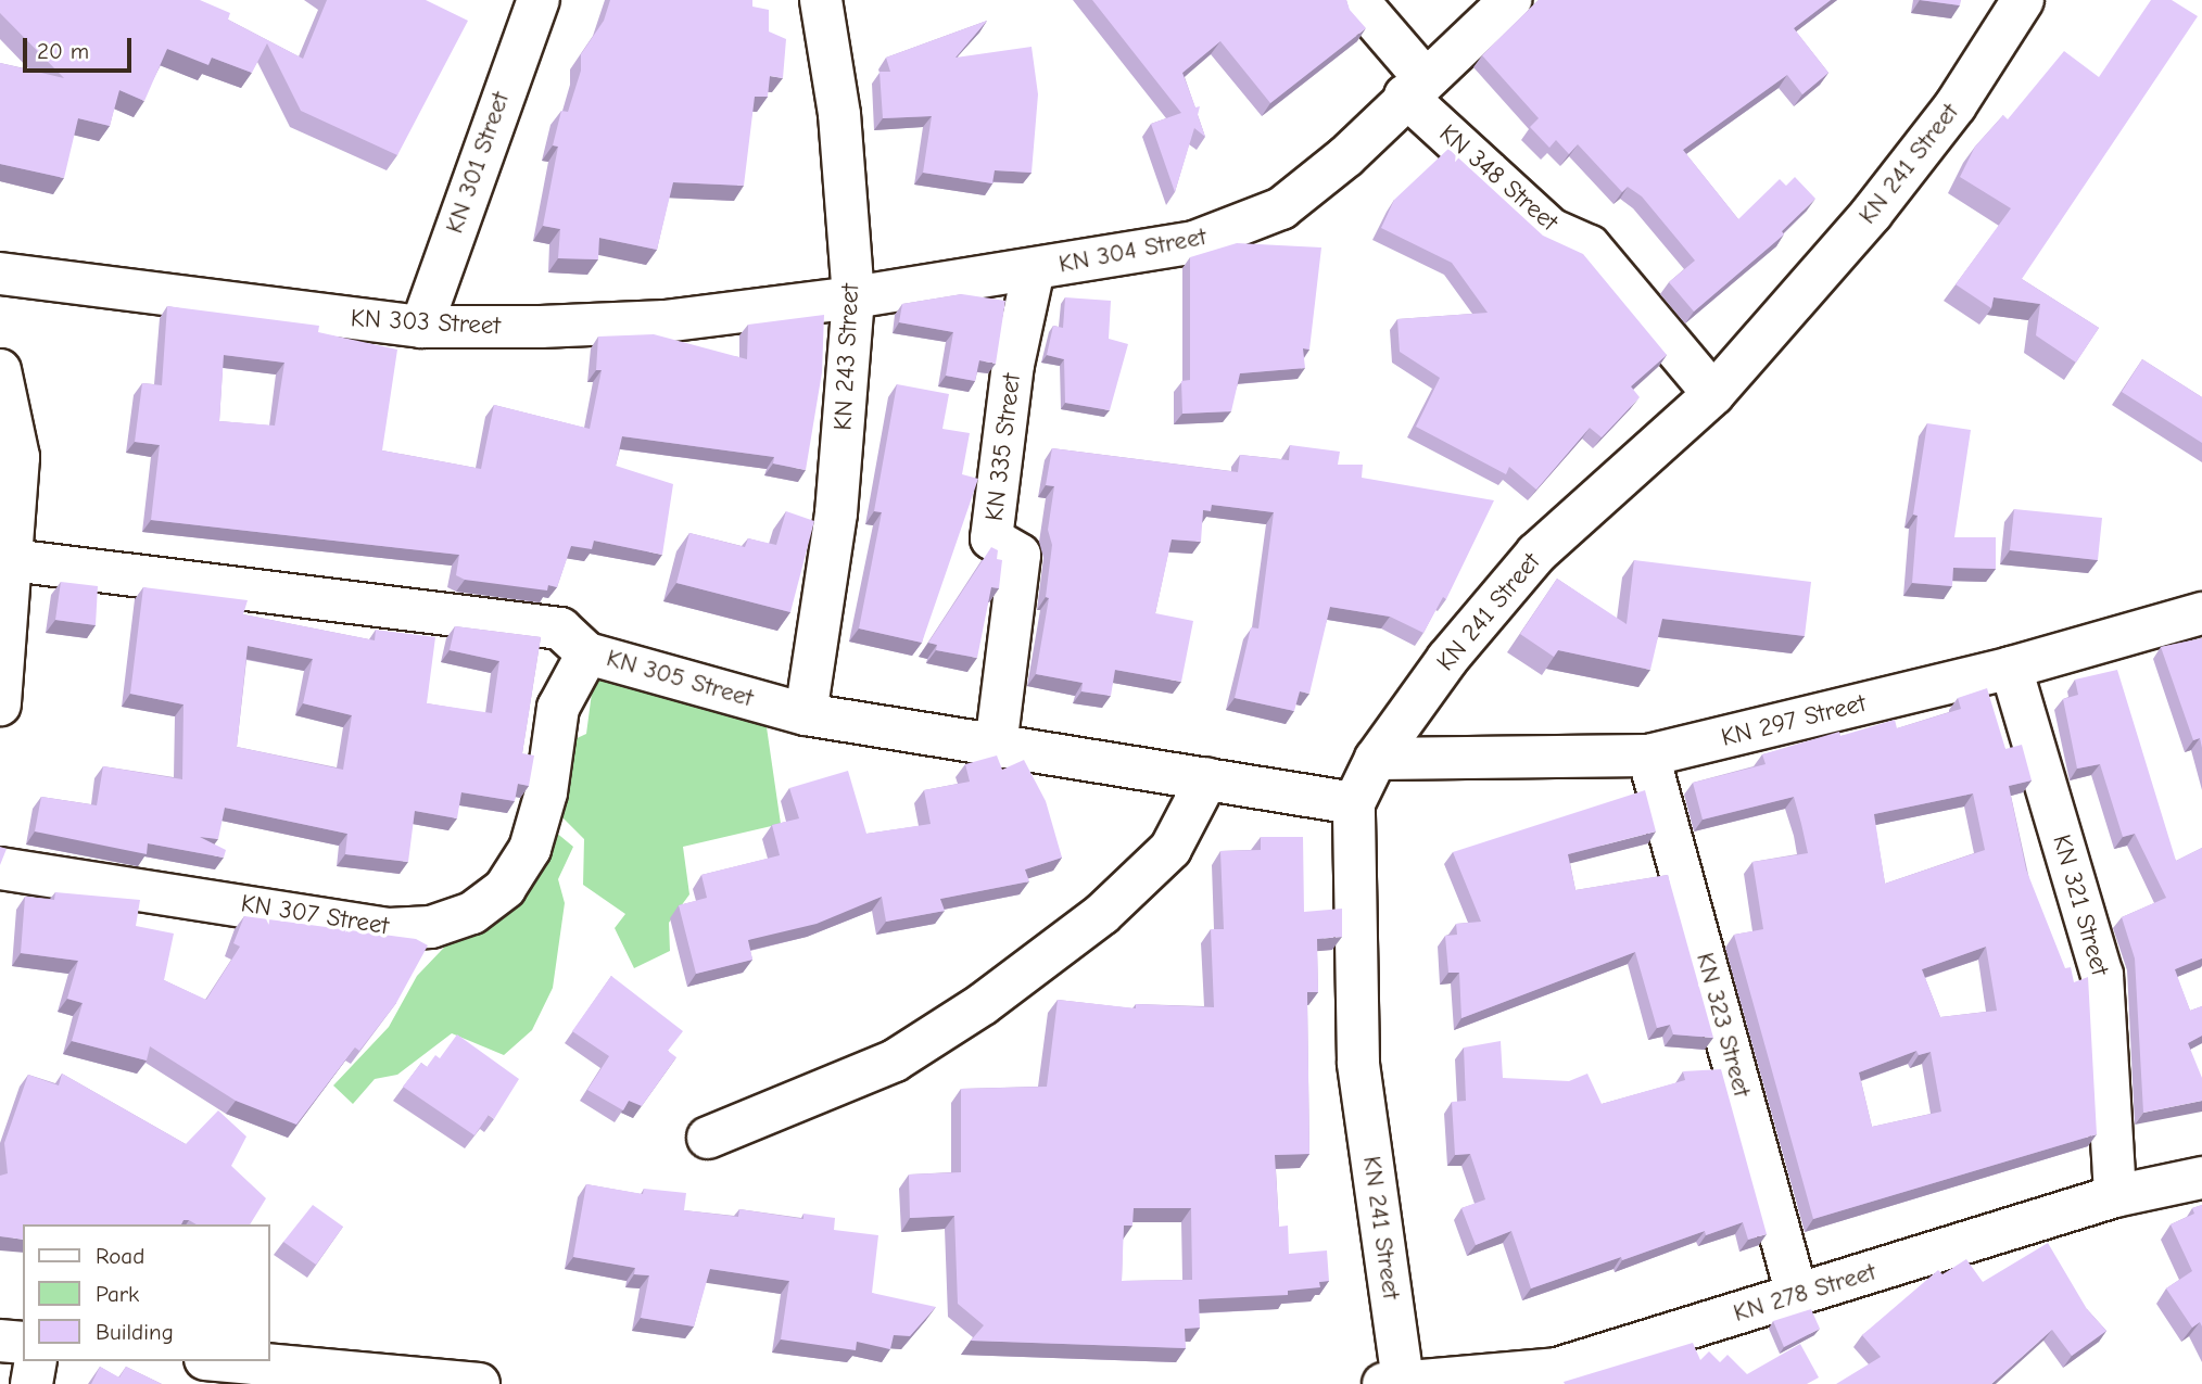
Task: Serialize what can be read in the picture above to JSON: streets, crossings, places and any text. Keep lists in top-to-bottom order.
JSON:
{
  "streets": {
    "street": [
      "KN 301 Street",
      "KN 241 Street",
      "KN 348 Street",
      "KN 304 Street",
      "KN 303 Street",
      "KN 243 Street",
      "KN 335 Street",
      "KN 305 Street",
      "KN 297 Street",
      "KN 321 Street",
      "KN 307 Street",
      "KN 323 Street",
      "KN 278 Street"
    ]
  },
  "crossings": [
    ["KN 301 Street", "KN 303 Street"],
    ["KN 241 Street", "KN 348 Street"],
    ["KN 241 Street", "KN 305 Street"],
    ["KN 241 Street", "KN 297 Street"],
    ["KN 241 Street", "KN 278 Street"],
    ["KN 348 Street", "KN 304 Street"],
    ["KN 304 Street", "KN 303 Street"],
    ["KN 304 Street", "KN 243 Street"],
    ["KN 304 Street", "KN 335 Street"],
    ["KN 303 Street", "KN 243 Street"],
    ["KN 243 Street", "KN 305 Street"],
    ["KN 335 Street", "KN 305 Street"],
    ["KN 305 Street", "KN 307 Street"],
    ["KN 297 Street", "KN 321 Street"],
    ["KN 297 Street", "KN 323 Street"],
    ["KN 321 Street", "KN 278 Street"],
    ["KN 323 Street", "KN 278 Street"]
  ],
  "legend": ["Road", "Park", "Building"],
  "scale_bar": "20 m"
}
